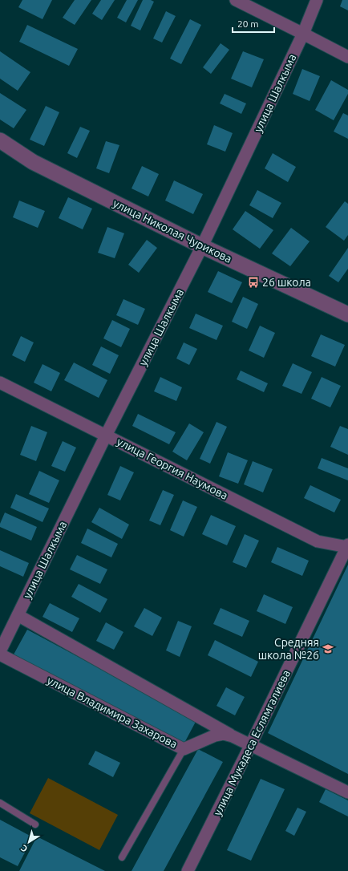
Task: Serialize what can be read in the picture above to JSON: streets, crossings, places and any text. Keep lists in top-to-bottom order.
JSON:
{
  "streets": {
    "street": [
      "улица Шалкыма",
      "улица Николая Чурикова",
      "улица Георгия Наумова",
      "улица Владимира Захарова",
      "улица Мукадеса Еслямгалиева"
    ]
  },
  "crossings": [
    ["улица Шалкыма", "улица Николая Чурикова"],
    ["улица Шалкыма", "улица Георгия Наумова"],
    ["улица Георгия Наумова", "улица Мукадеса Еслямгалиева"],
    ["улица Владимира Захарова", "улица Мукадеса Еслямгалиева"]
  ],
  "places": {
    "bus stop": ["26 школа"],
    "school or university": ["Средняя школа №26"]
  },
  "scale_bar": "20 m",
  "north": "bottom left"
}
